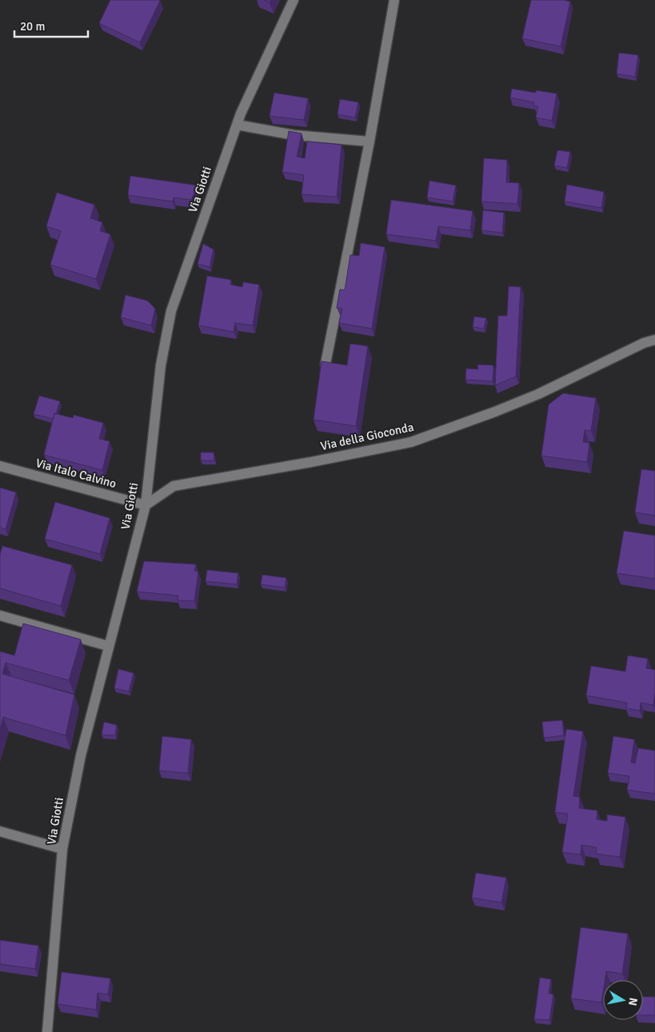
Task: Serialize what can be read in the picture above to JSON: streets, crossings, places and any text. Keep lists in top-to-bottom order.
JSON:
{
  "streets": {
    "street": ["Via Giotti", "Via della Gioconda", "Via Italo Calvino"]
  },
  "crossings": [
    ["Via Giotti", "Via della Gioconda"],
    ["Via Giotti", "Via Italo Calvino"],
    ["Via della Gioconda", "Via Italo Calvino"]
  ],
  "scale_bar": "20 m",
  "north": "right"
}
